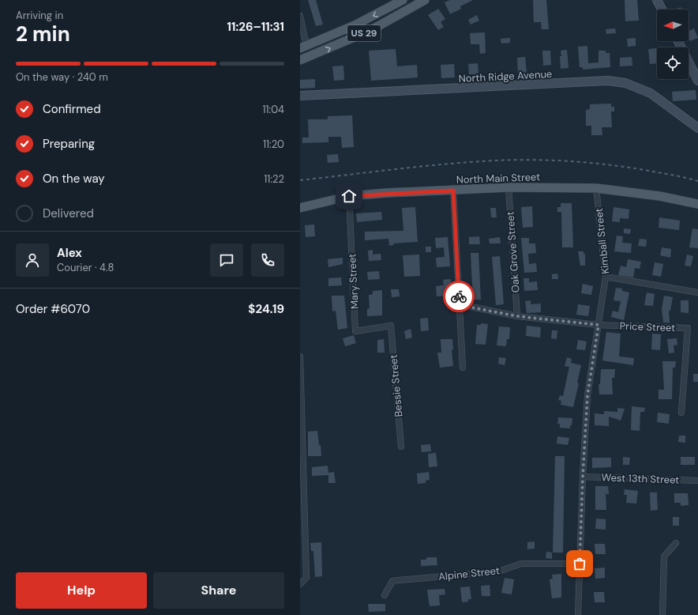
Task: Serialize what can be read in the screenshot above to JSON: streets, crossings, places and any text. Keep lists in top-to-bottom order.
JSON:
{
  "streets": {
    "main road": ["US 29", "North Main Street"],
    "street": [
      "North Ridge Avenue",
      "Kimball Street",
      "Oak Grove Street",
      "Mary Street",
      "Price Street",
      "Bessie Street",
      "West 13th Street",
      "Alpine Street"
    ]
  },
  "crossings": [
    ["North Main Street", "Kimball Street"],
    ["North Main Street", "Oak Grove Street"],
    ["North Main Street", "Mary Street"],
    ["Kimball Street", "Price Street"],
    ["Kimball Street", "West 13th Street"],
    ["Kimball Street", "Alpine Street"],
    ["Mary Street", "Bessie Street"]
  ],
  "north": "left",
  "page": {
    "heading": ["2 min", "Arriving in", "11:26–11:31"],
    "panel": [
      "Alex",
      "Courier · 4.8",
      "Order #6070",
      "$24.19"
    ],
    "bar": "On the way · 240 m",
    "list": [
      ["Confirmed", "11:04"],
      ["Preparing", "11:20"],
      ["On the way", "11:22"],
      "Delivered"
    ],
    "buttons": ["Help", "Share"]
  }
}
